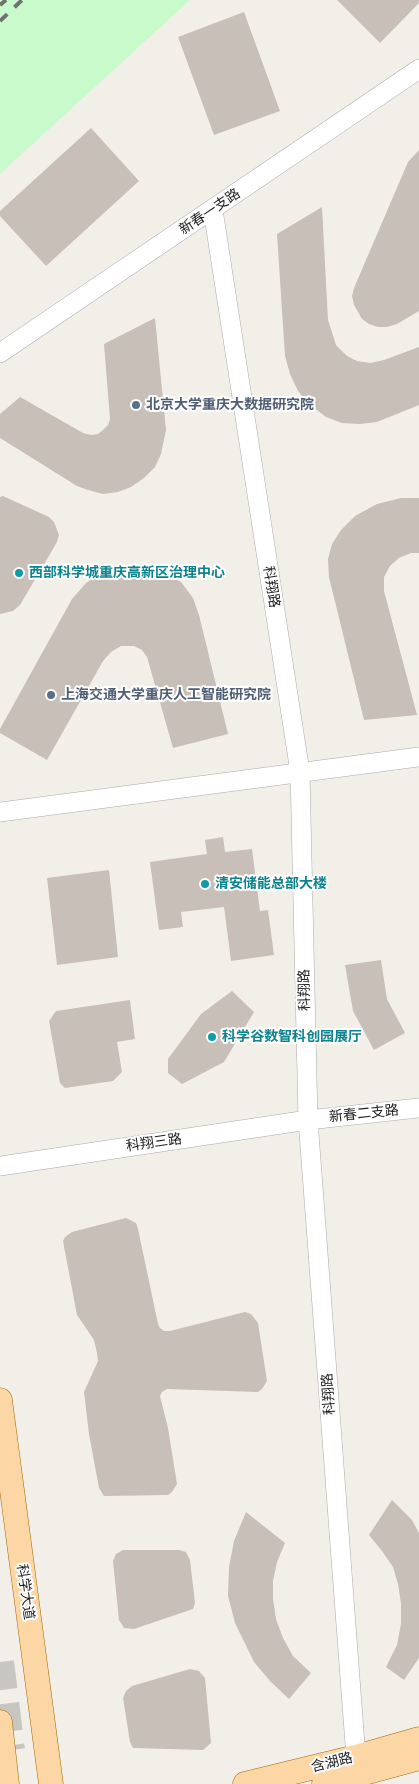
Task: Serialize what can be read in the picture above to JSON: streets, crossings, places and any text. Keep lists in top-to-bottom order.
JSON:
{
  "streets": {
    "main road": ["科学大道", "含湖路"],
    "street": [
      "新春一支路",
      "科翔路",
      "新春二支路",
      "科翔三路"
    ]
  },
  "crossings": [
    ["新春一支路", "科翔路"],
    ["科翔路", "新春二支路"],
    ["科翔路", "科翔三路"],
    ["科翔路", "含湖路"],
    ["新春二支路", "科翔三路"]
  ],
  "places": [
    "北京大学重庆大数据研究院",
    "西部科学城重庆高新区治理中心",
    "上海交通大学重庆人工智能研究院",
    "清安储能总部大楼",
    "科学谷数智科创园展厅"
  ]
}
